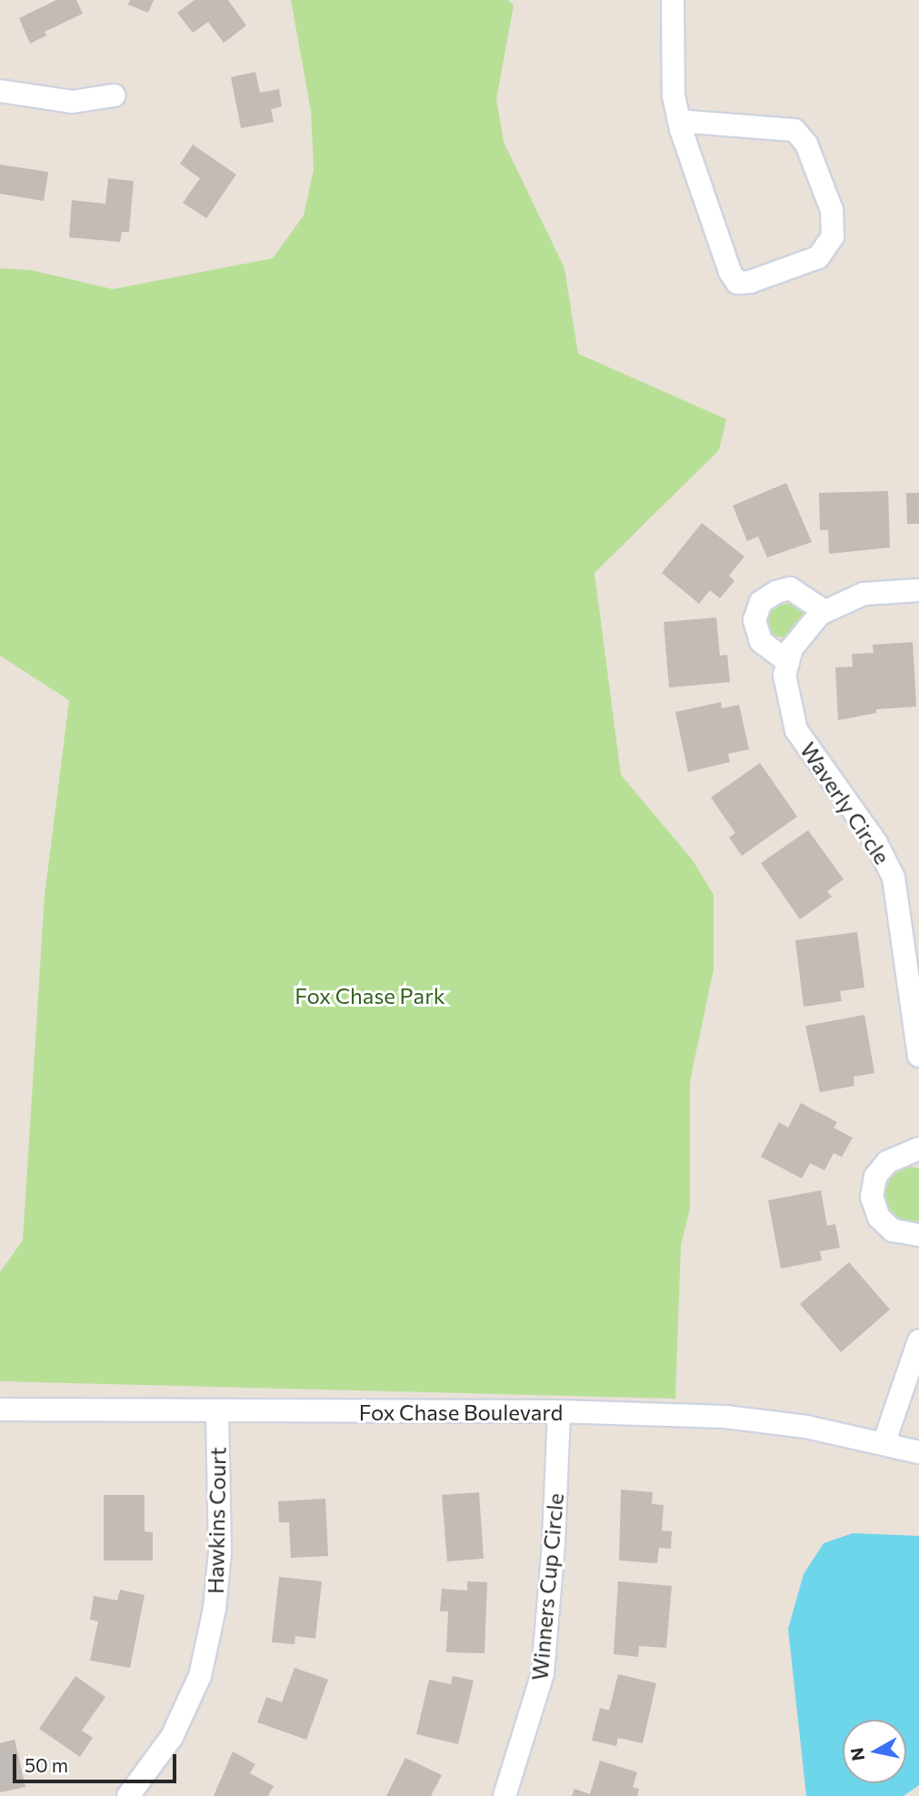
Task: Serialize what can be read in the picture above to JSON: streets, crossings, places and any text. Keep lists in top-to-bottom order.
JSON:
{
  "streets": {
    "street": [
      "Waverly Circle",
      "Fox Chase Boulevard",
      "Hawkins Court",
      "Winners Cup Circle"
    ]
  },
  "crossings": [
    ["Fox Chase Boulevard", "Hawkins Court"],
    ["Fox Chase Boulevard", "Winners Cup Circle"]
  ],
  "parks": ["Fox Chase Park"],
  "scale_bar": "50 m",
  "north": "left"
}
